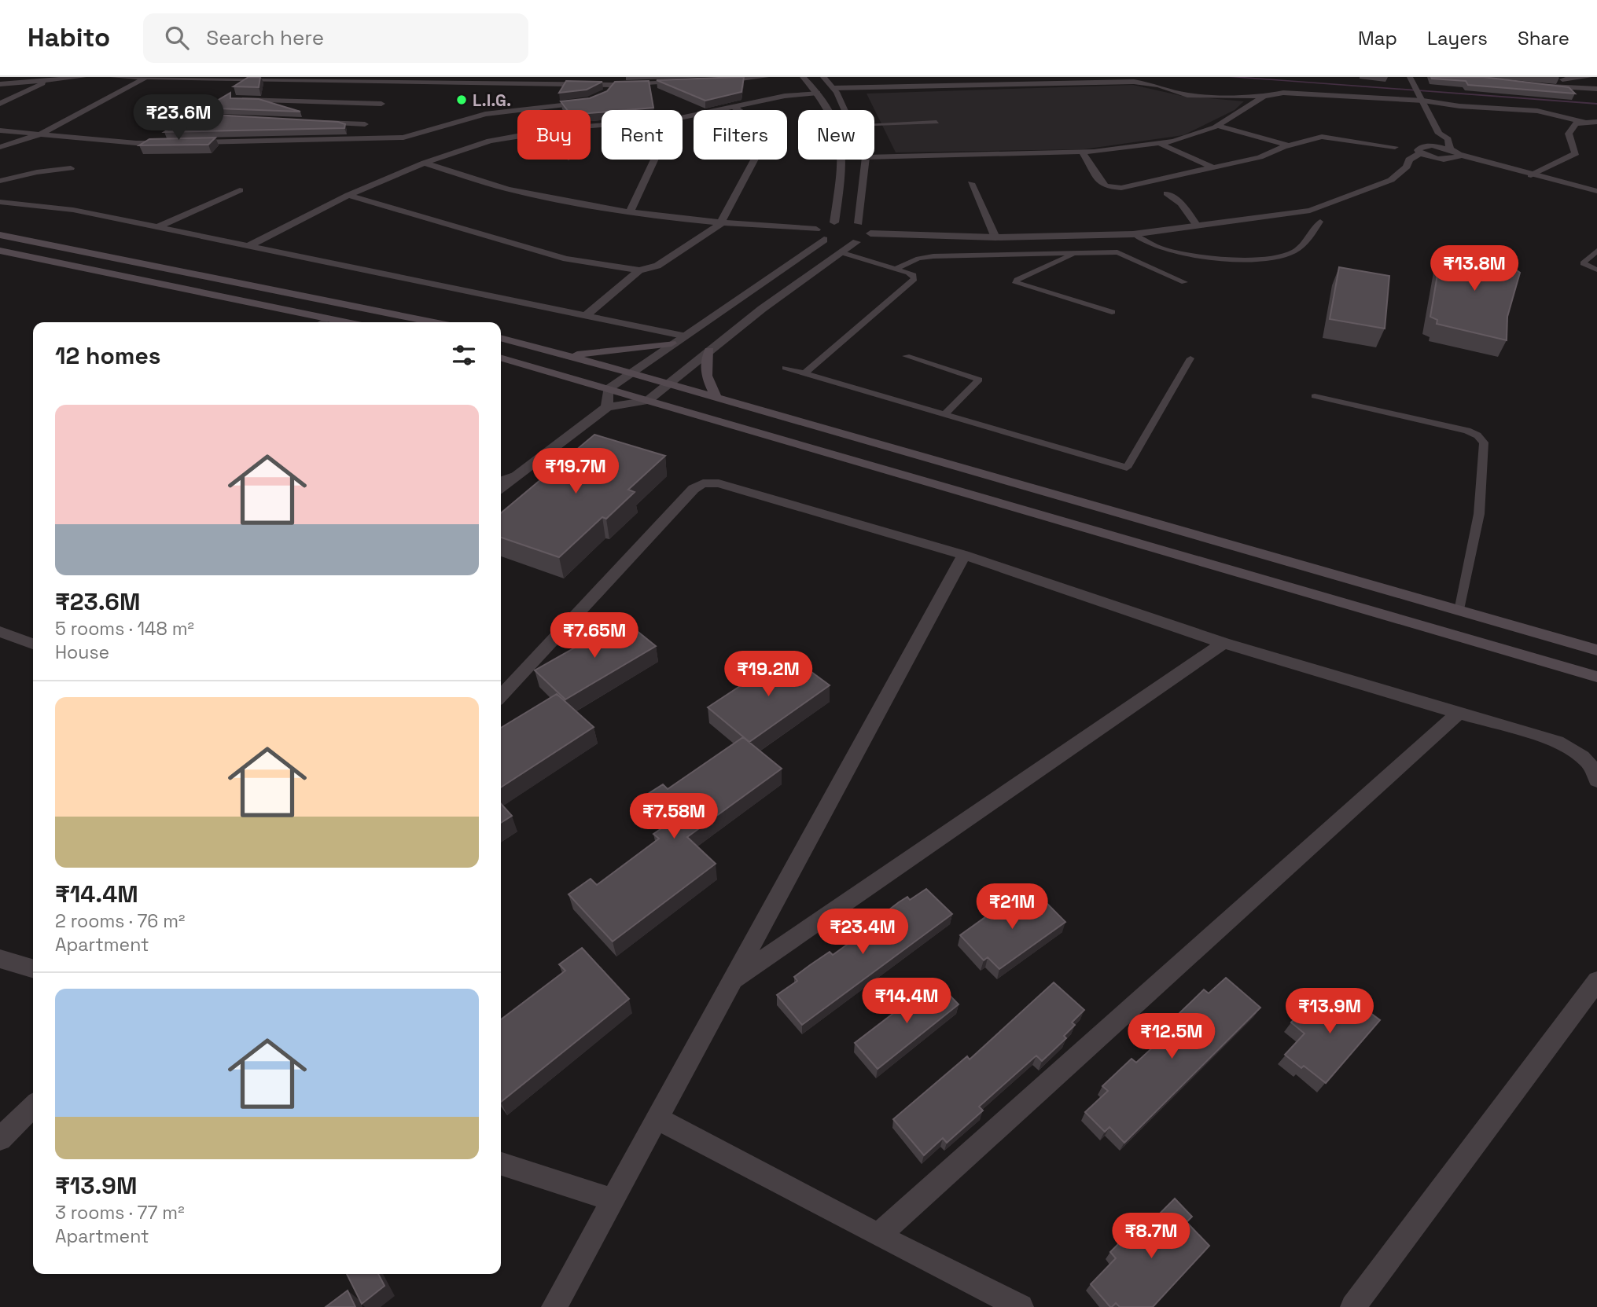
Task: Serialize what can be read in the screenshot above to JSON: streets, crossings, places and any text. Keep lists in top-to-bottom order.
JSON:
{
  "places": ["L.I.G."],
  "page": {
    "header": "Habito",
    "search": "Search here",
    "nav": ["Map", "Layers", "Share"],
    "price": [
      "₹23.6M",
      "₹13.8M",
      "₹19.7M",
      "₹7.65M",
      "₹19.2M",
      "₹7.58M",
      "₹21M",
      "₹23.4M",
      "₹14.4M",
      "₹13.9M",
      "₹12.5M",
      "₹8.7M"
    ],
    "chip": [
      "Buy",
      "Rent",
      "Filters",
      "New"
    ],
    "heading": "12 homes",
    "list": [
      {
        "name": "₹23.6M",
        "note": "5 rooms · 148 m² · House"
      },
      {
        "name": "₹14.4M",
        "note": "2 rooms · 76 m² · Apartment"
      },
      {
        "name": "₹13.9M",
        "note": "3 rooms · 77 m² · Apartment"
      }
    ]
  }
}
